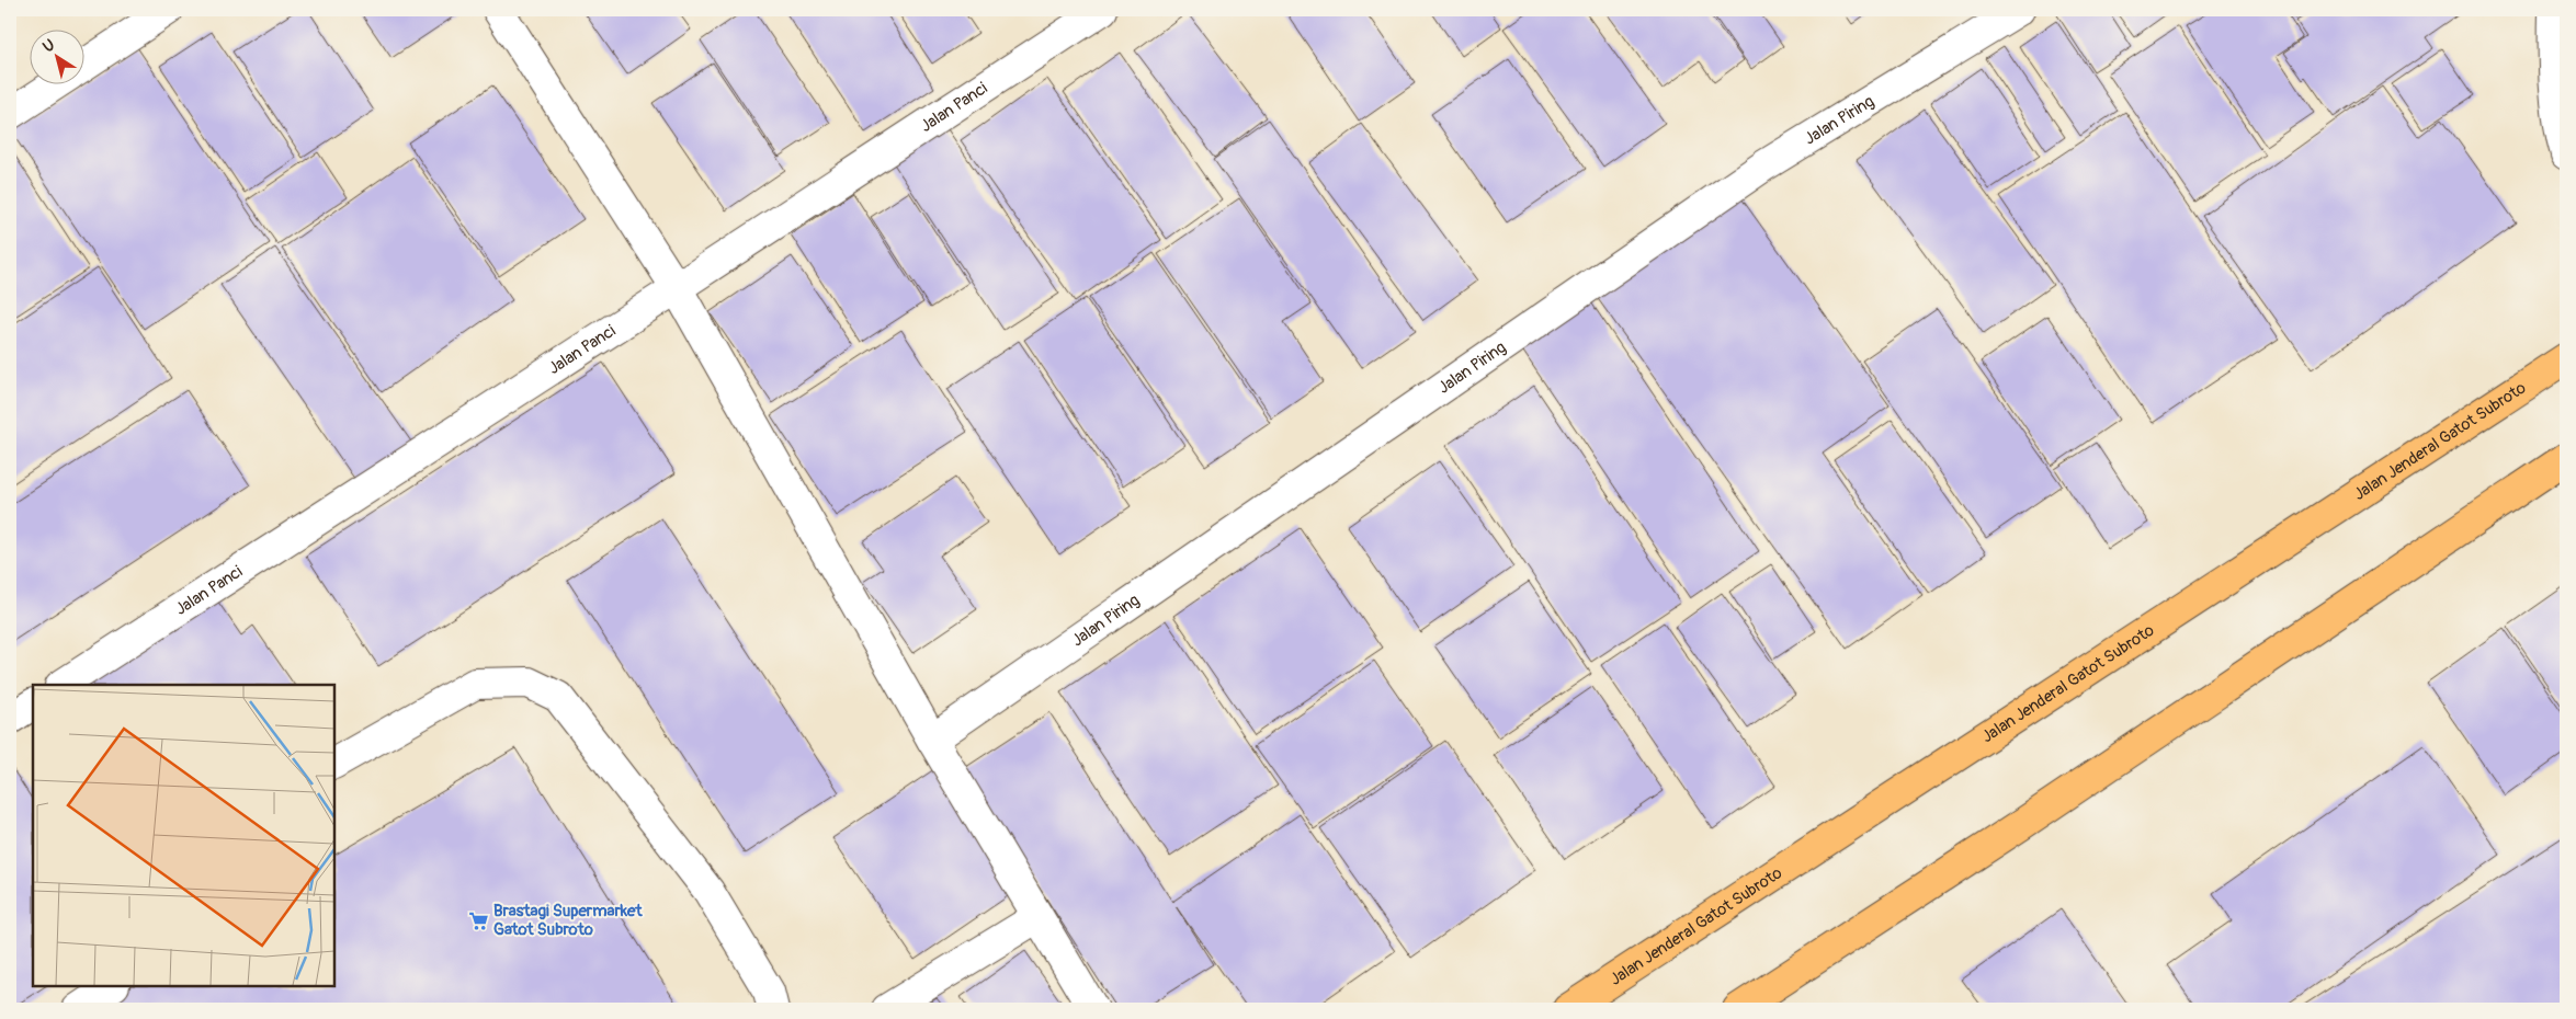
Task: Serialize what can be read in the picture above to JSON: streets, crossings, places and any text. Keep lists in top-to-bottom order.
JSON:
{
  "streets": {
    "main road": ["Jalan Jenderal Gatot Subroto"],
    "street": ["Jalan Panci", "Jalan Piring"]
  },
  "places": {
    "supermarket": ["Brastagi Supermarket Gatot Subroto"]
  },
  "north": "top left"
}
